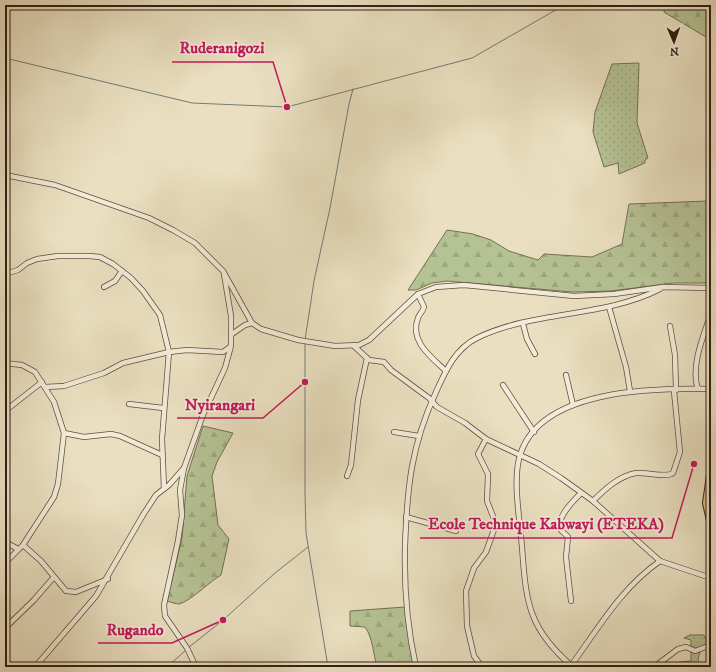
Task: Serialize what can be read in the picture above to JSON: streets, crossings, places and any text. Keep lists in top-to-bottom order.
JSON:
{
  "places": [
    "Ruderanigozi",
    "Nyirangari",
    "Ecole Technique Kabwayi (ETEKA)",
    "Rugando"
  ],
  "north": "bottom"
}
